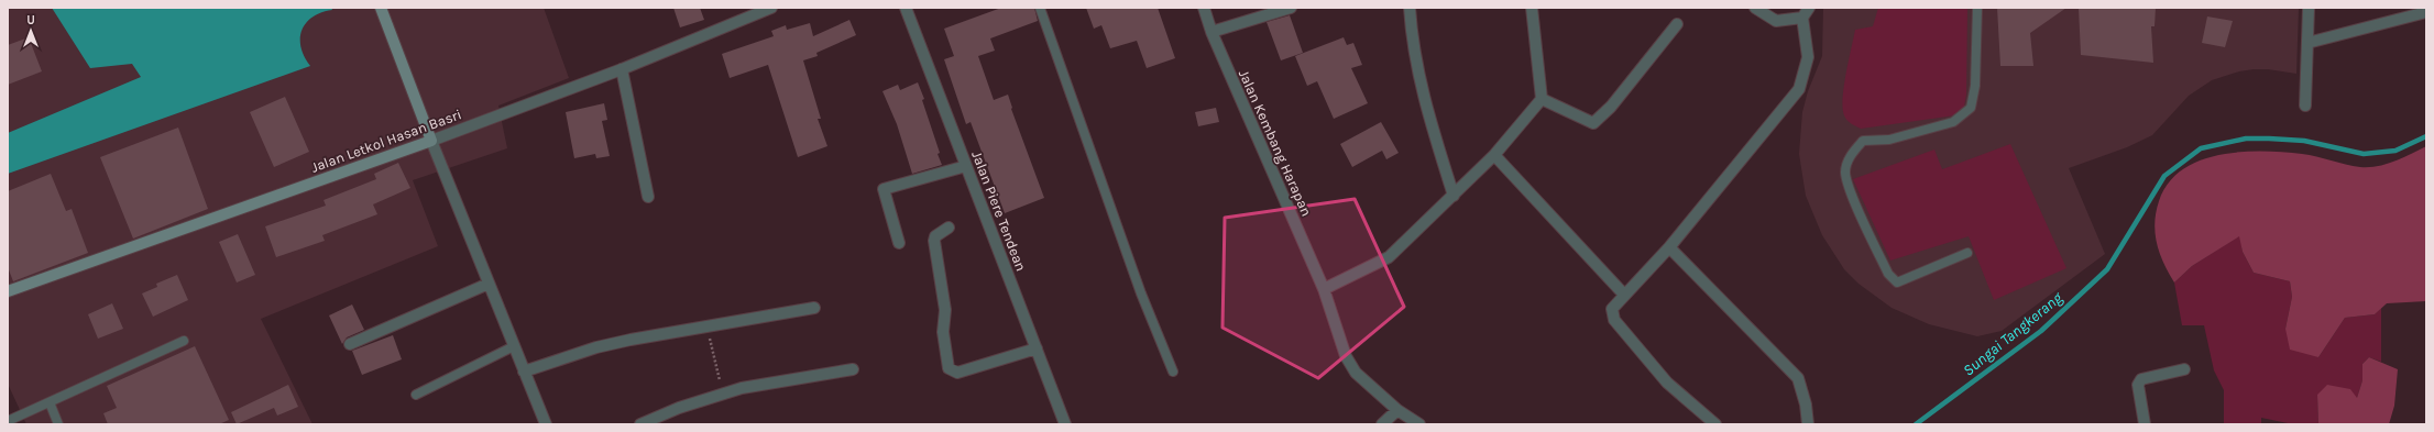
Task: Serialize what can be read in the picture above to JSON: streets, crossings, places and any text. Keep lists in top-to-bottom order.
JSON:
{
  "streets": {
    "main road": ["Jalan Letkol Hasan Basri"],
    "street": ["Jalan Kembang Harapan", "Jalan Piere Tendean"]
  },
  "water": ["Sungai Tangkerang"],
  "north": "top"
}
